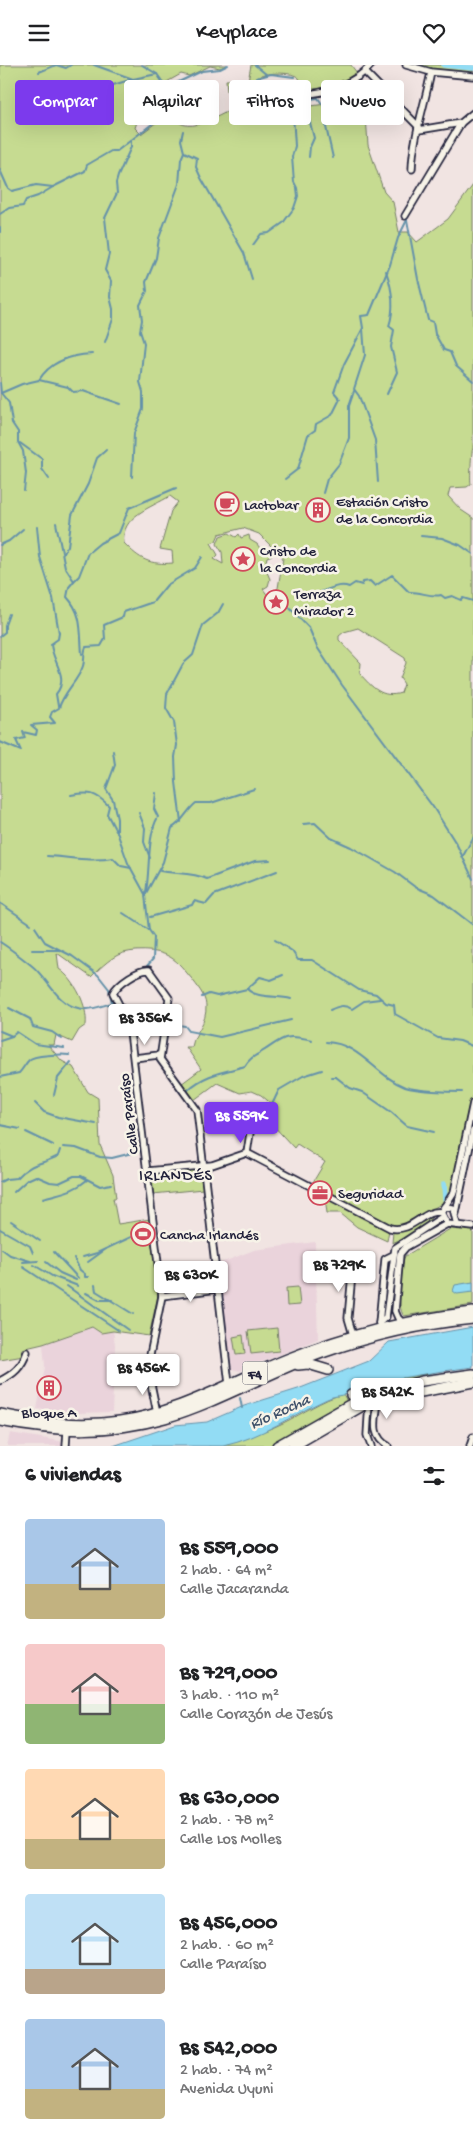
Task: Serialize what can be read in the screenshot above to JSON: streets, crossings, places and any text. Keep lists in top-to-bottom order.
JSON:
{
  "streets": {
    "main road": ["F4"],
    "street": ["Calle Paraíso"]
  },
  "crossings": [
    ["Calle Paraíso", "F4"]
  ],
  "districts": ["IRLANDÉS"],
  "water": ["Río Rocha"],
  "places": {
    "cafe": ["Lactobar"],
    "building": ["Estación Cristo de la Concordia", "Bloque A"],
    "place": ["Cristo de la Concordia", "Terraza Mirador 2"],
    "office": ["Seguridad"],
    "sports": ["Cancha Irlandés"]
  },
  "page": {
    "header": "Keyplace",
    "chip": [
      "Comprar",
      "Alquilar",
      "Filtros",
      "Nuevo"
    ],
    "price": [
      "Bs 356K",
      "Bs 559K",
      "Bs 729K",
      "Bs 630K",
      "Bs 456K",
      "Bs 542K"
    ],
    "heading": "6 viviendas",
    "list": [
      {
        "name": "Bs 559,000",
        "note": "2 hab. · 64 m² · Calle Jacaranda"
      },
      {
        "name": "Bs 729,000",
        "note": "3 hab. · 110 m² · Calle Corazón de Jesús"
      },
      {
        "name": "Bs 630,000",
        "note": "2 hab. · 78 m² · Calle Los Molles"
      },
      {
        "name": "Bs 456,000",
        "note": "2 hab. · 60 m² · Calle Paraíso"
      },
      {
        "name": "Bs 542,000",
        "note": "2 hab. · 74 m² · Avenida Uyuni"
      }
    ]
  }
}
